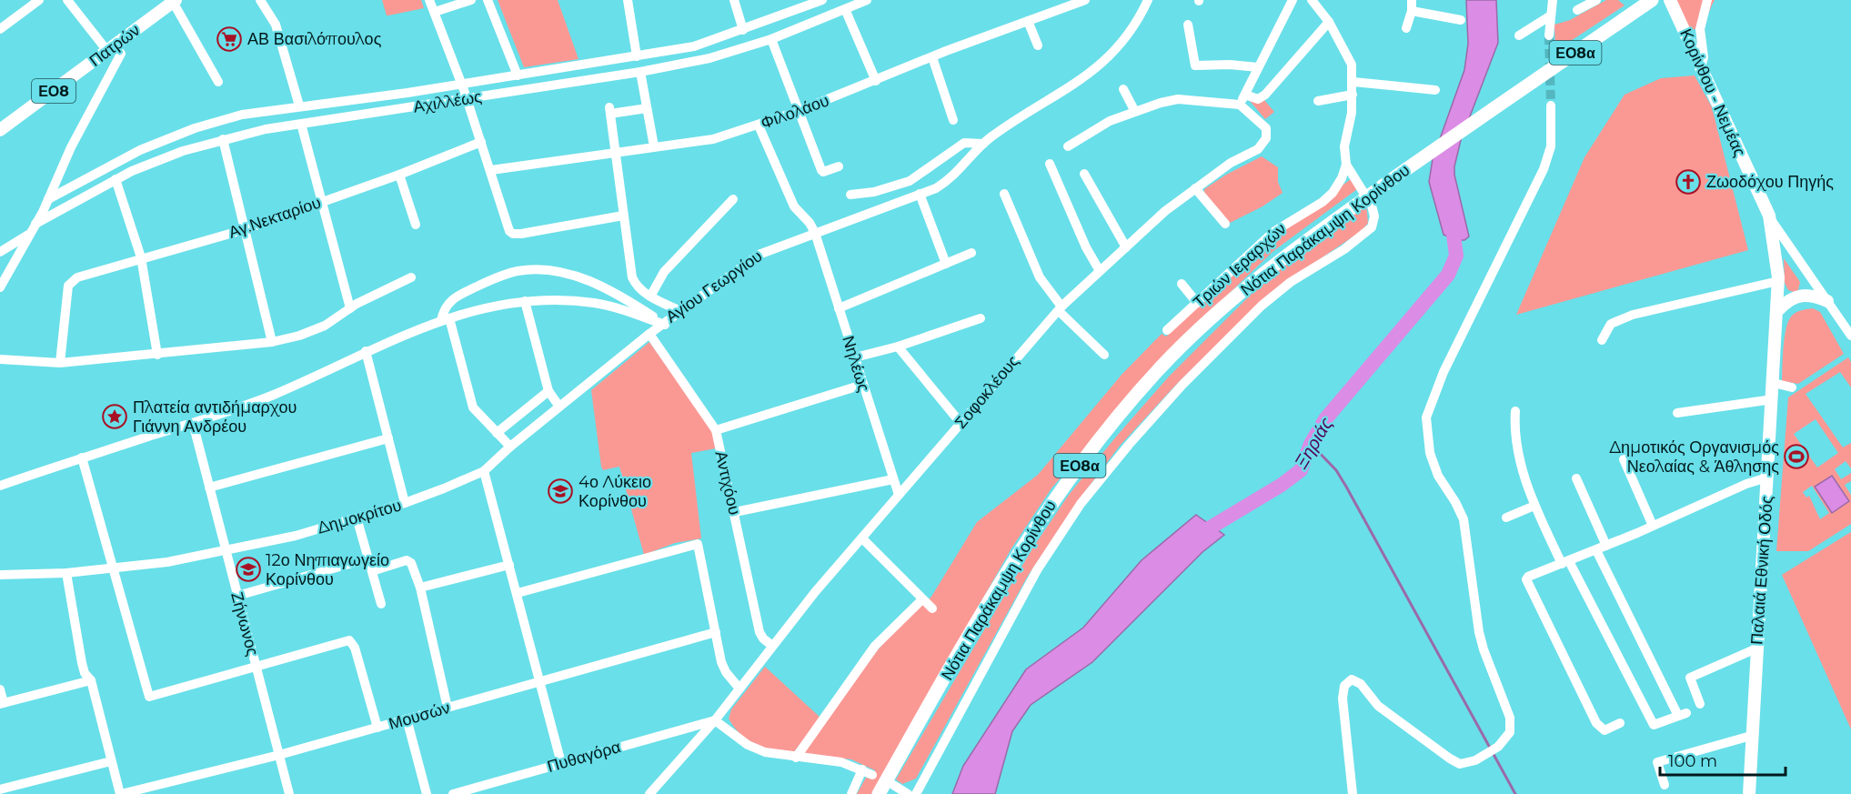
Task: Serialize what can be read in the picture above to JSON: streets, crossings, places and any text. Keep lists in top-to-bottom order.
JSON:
{
  "streets": {
    "highway": ["ΕΟ8α", "Νότια Παράκαμψη Κορίνθου"],
    "main road": [
      "Πατρών",
      "ΕΟ8",
      "Κορίνθου - Νεμέας",
      "Παλαιά Εθνική Οδός"
    ],
    "street": [
      "Αχιλλέως",
      "Φιλολάου",
      "Αγ.Νεκταρίου",
      "Τριών Ιεραρχών",
      "Αγίου Γεωργίου",
      "Νηλέως",
      "Σοφοκλέους",
      "Αντιχόου",
      "Δημοκρίτου",
      "Ζήνωνος",
      "Μουσών",
      "Πυθαγόρα"
    ]
  },
  "crossings": [
    ["Κορίνθου - Νεμέας", "Παλαιά Εθνική Οδός"],
    ["Φιλολάου", "Νηλέως"],
    ["Αγίου Γεωργίου", "Νηλέως"],
    ["Αγίου Γεωργίου", "Δημοκρίτου"],
    ["Αγίου Γεωργίου", "Ζήνωνος"],
    ["Νηλέως", "Σοφοκλέους"],
    ["Σοφοκλέους", "Αντιχόου"],
    ["Σοφοκλέους", "Πυθαγόρα"],
    ["Αντιχόου", "Δημοκρίτου"],
    ["Δημοκρίτου", "Ζήνωνος"],
    ["Ζήνωνος", "Μουσών"]
  ],
  "water": ["Ξηριάς"],
  "places": {
    "supermarket": ["ΑΒ Βασιλόπουλος"],
    "church": ["Ζωοδόχου Πηγής"],
    "place": ["Πλατεία αντιδήμαρχου Γιάννη Ανδρέου"],
    "sports": ["Δημοτικός Οργανισμός Νεολαίας & Άθλησης"],
    "school or university": ["4ο Λύκειο Κορίνθου", "12ο Νηπιαγωγείο Κορίνθου"]
  },
  "scale_bar": "100 m"
}
